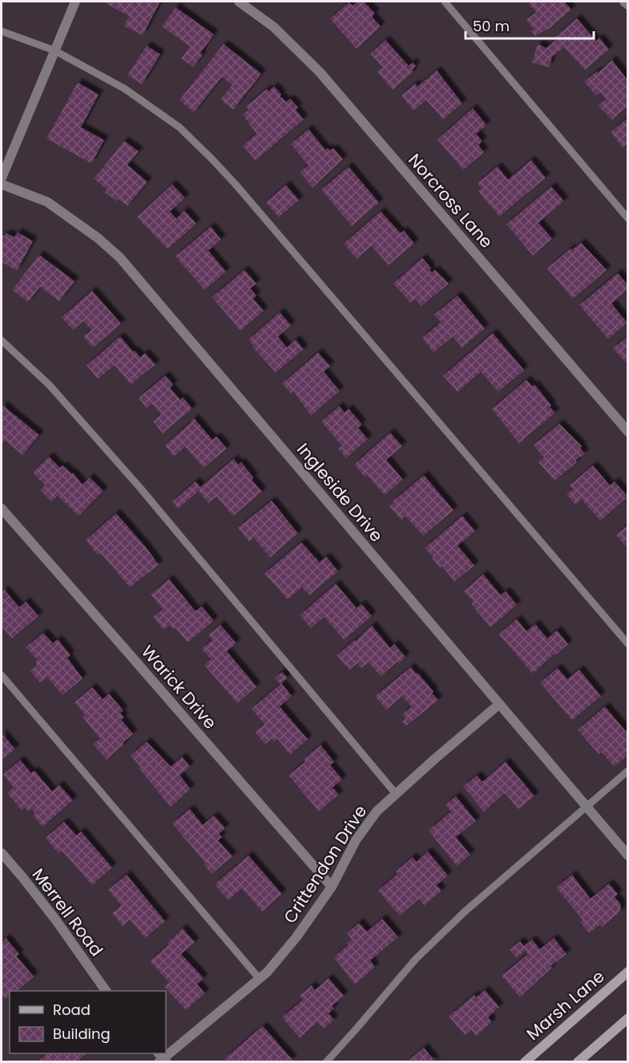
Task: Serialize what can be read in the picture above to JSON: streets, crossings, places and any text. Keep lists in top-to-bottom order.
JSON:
{
  "streets": {
    "main road": ["Marsh Lane"],
    "street": [
      "Norcross Lane",
      "Ingleside Drive",
      "Warick Drive",
      "Crittendon Drive",
      "Merrell Road"
    ]
  },
  "crossings": [
    ["Ingleside Drive", "Crittendon Drive"],
    ["Warick Drive", "Crittendon Drive"]
  ],
  "legend": ["Road", "Building"],
  "scale_bar": "50 m"
}
